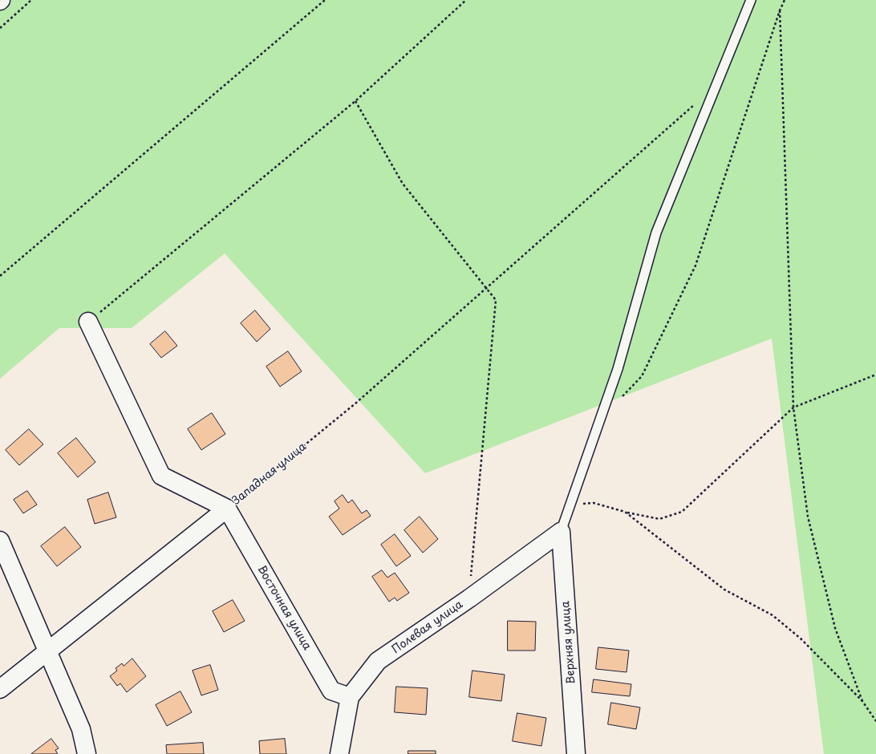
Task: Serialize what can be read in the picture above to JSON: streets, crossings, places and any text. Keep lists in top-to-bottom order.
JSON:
{
  "streets": {
    "street": [
      "Западная улица",
      "Восточная улица",
      "Полевая улица",
      "Верхняя улица"
    ]
  },
  "crossings": [
    ["Западная улица", "Восточная улица"],
    ["Восточная улица", "Полевая улица"],
    ["Полевая улица", "Верхняя улица"]
  ]
}
